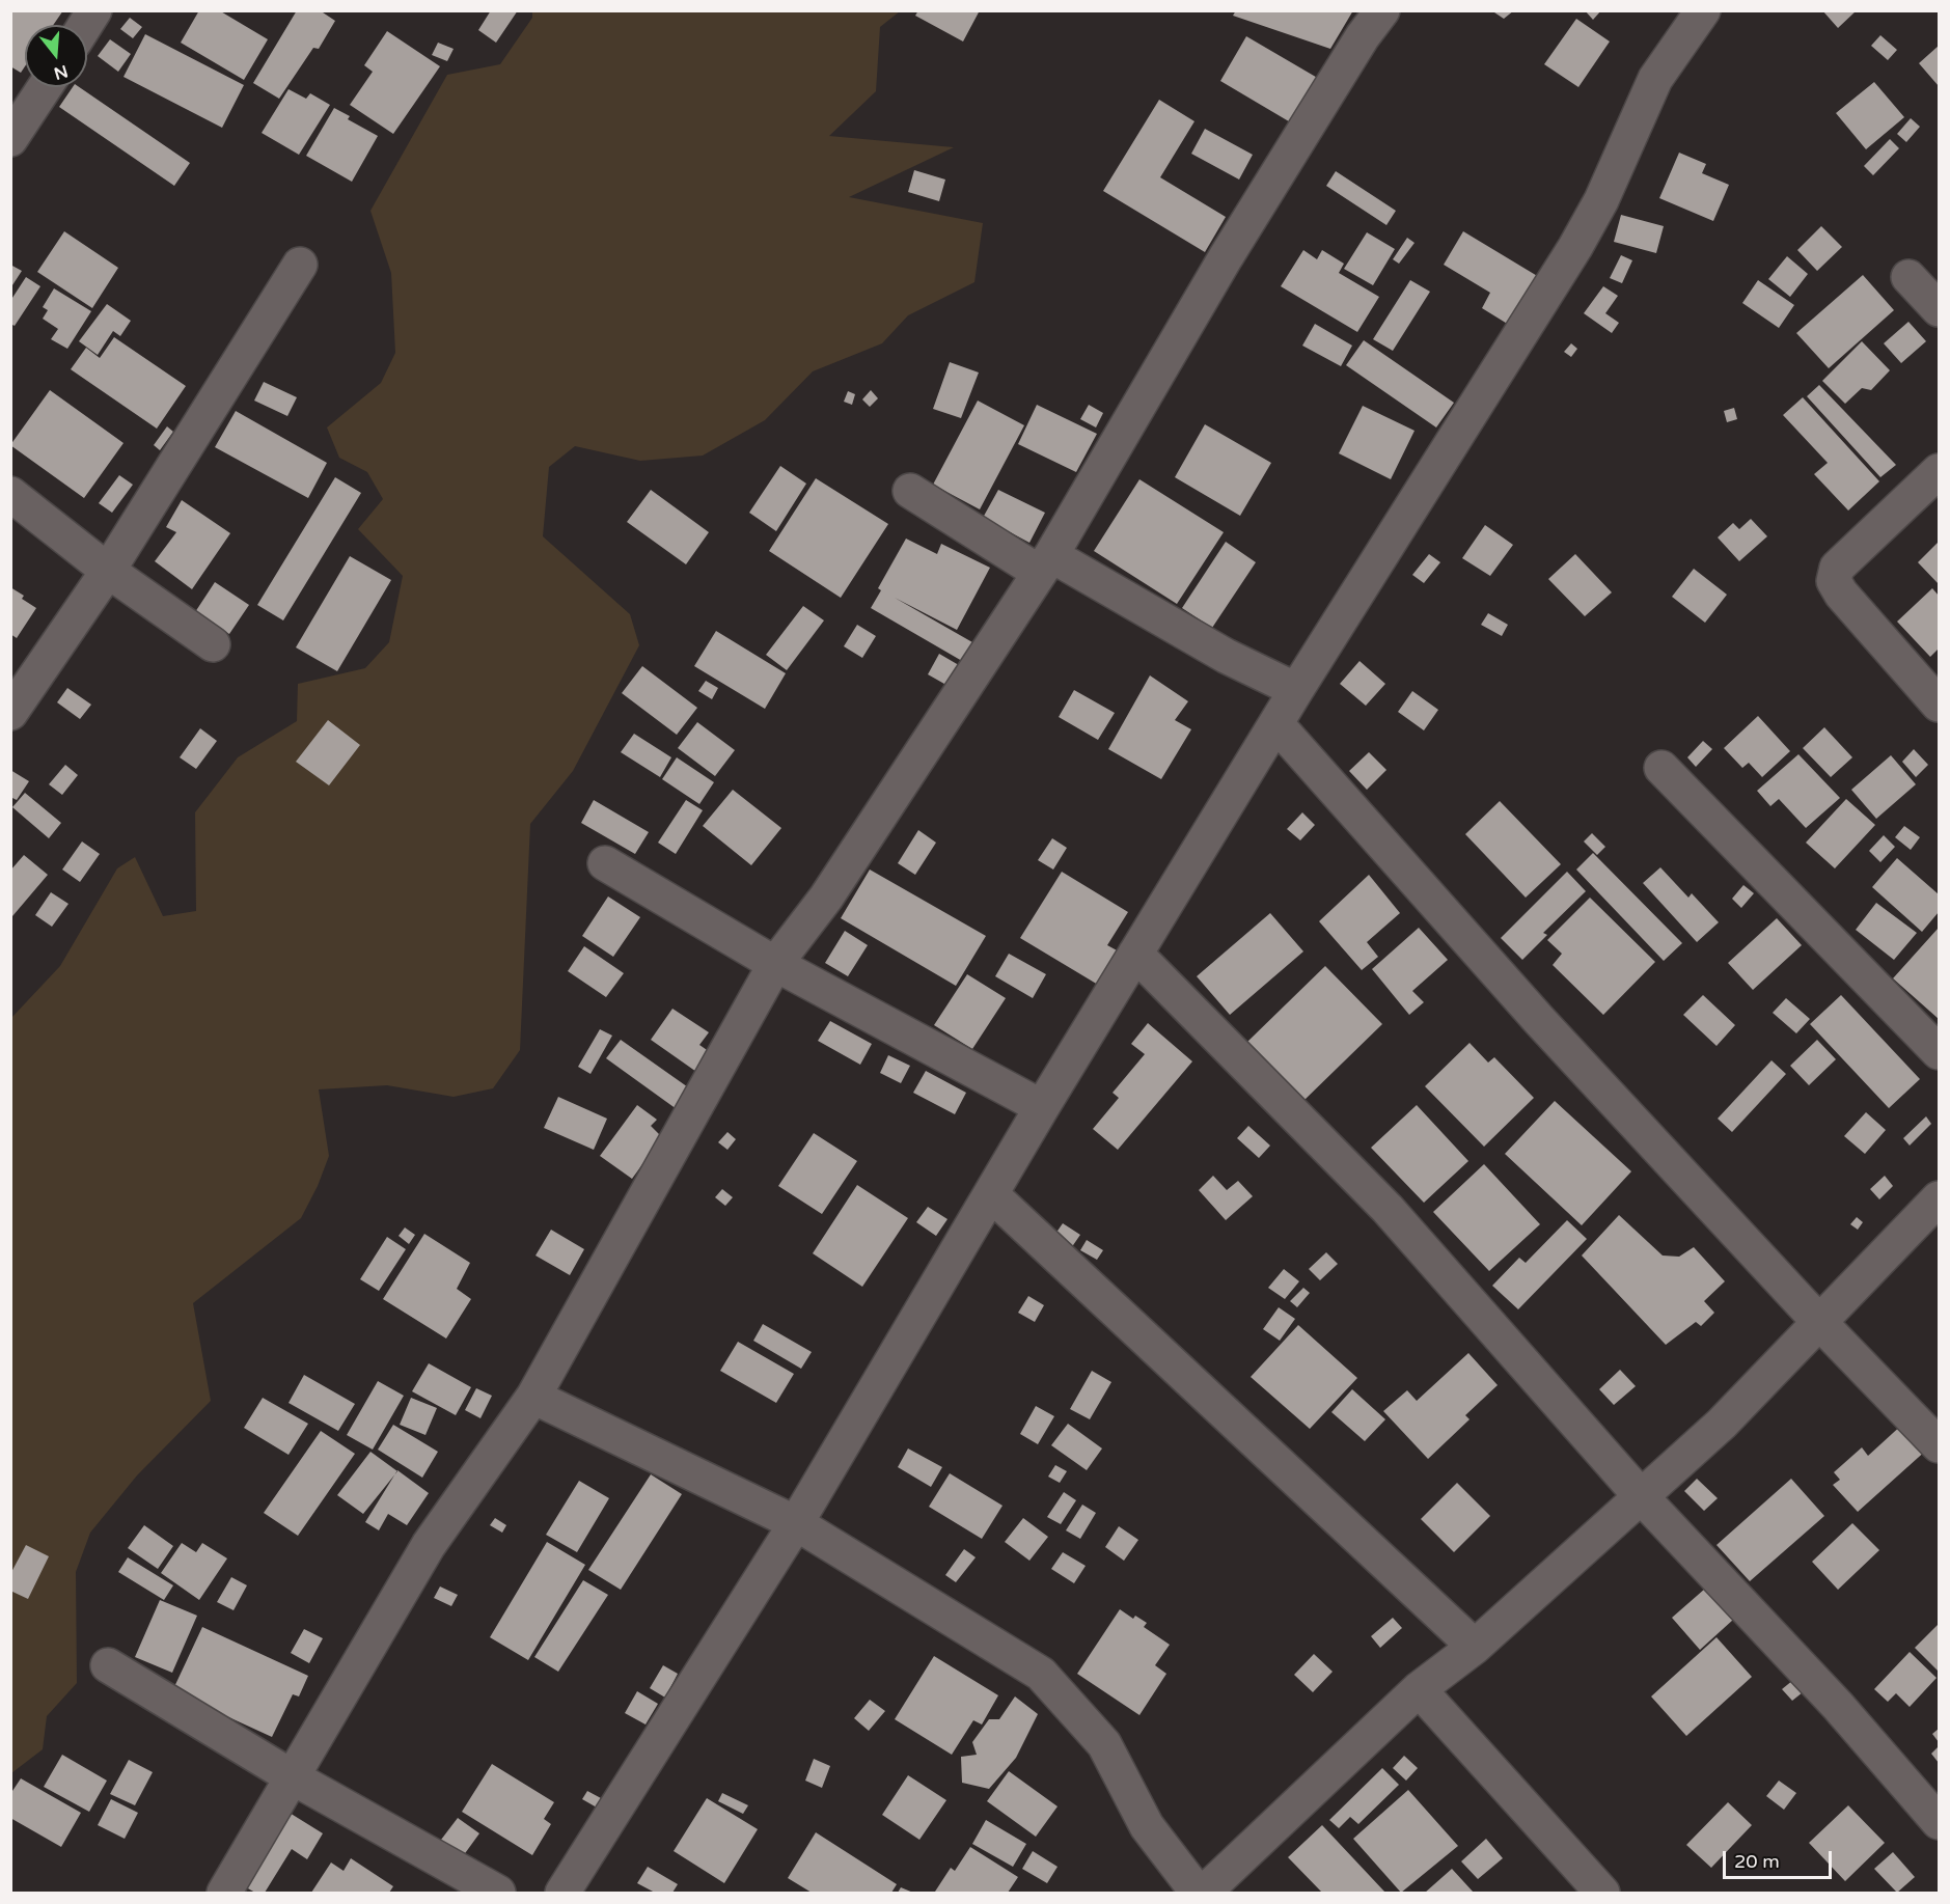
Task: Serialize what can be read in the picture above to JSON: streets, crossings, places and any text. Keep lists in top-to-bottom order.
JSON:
{
  "scale_bar": "20 m",
  "north": "bottom"
}
